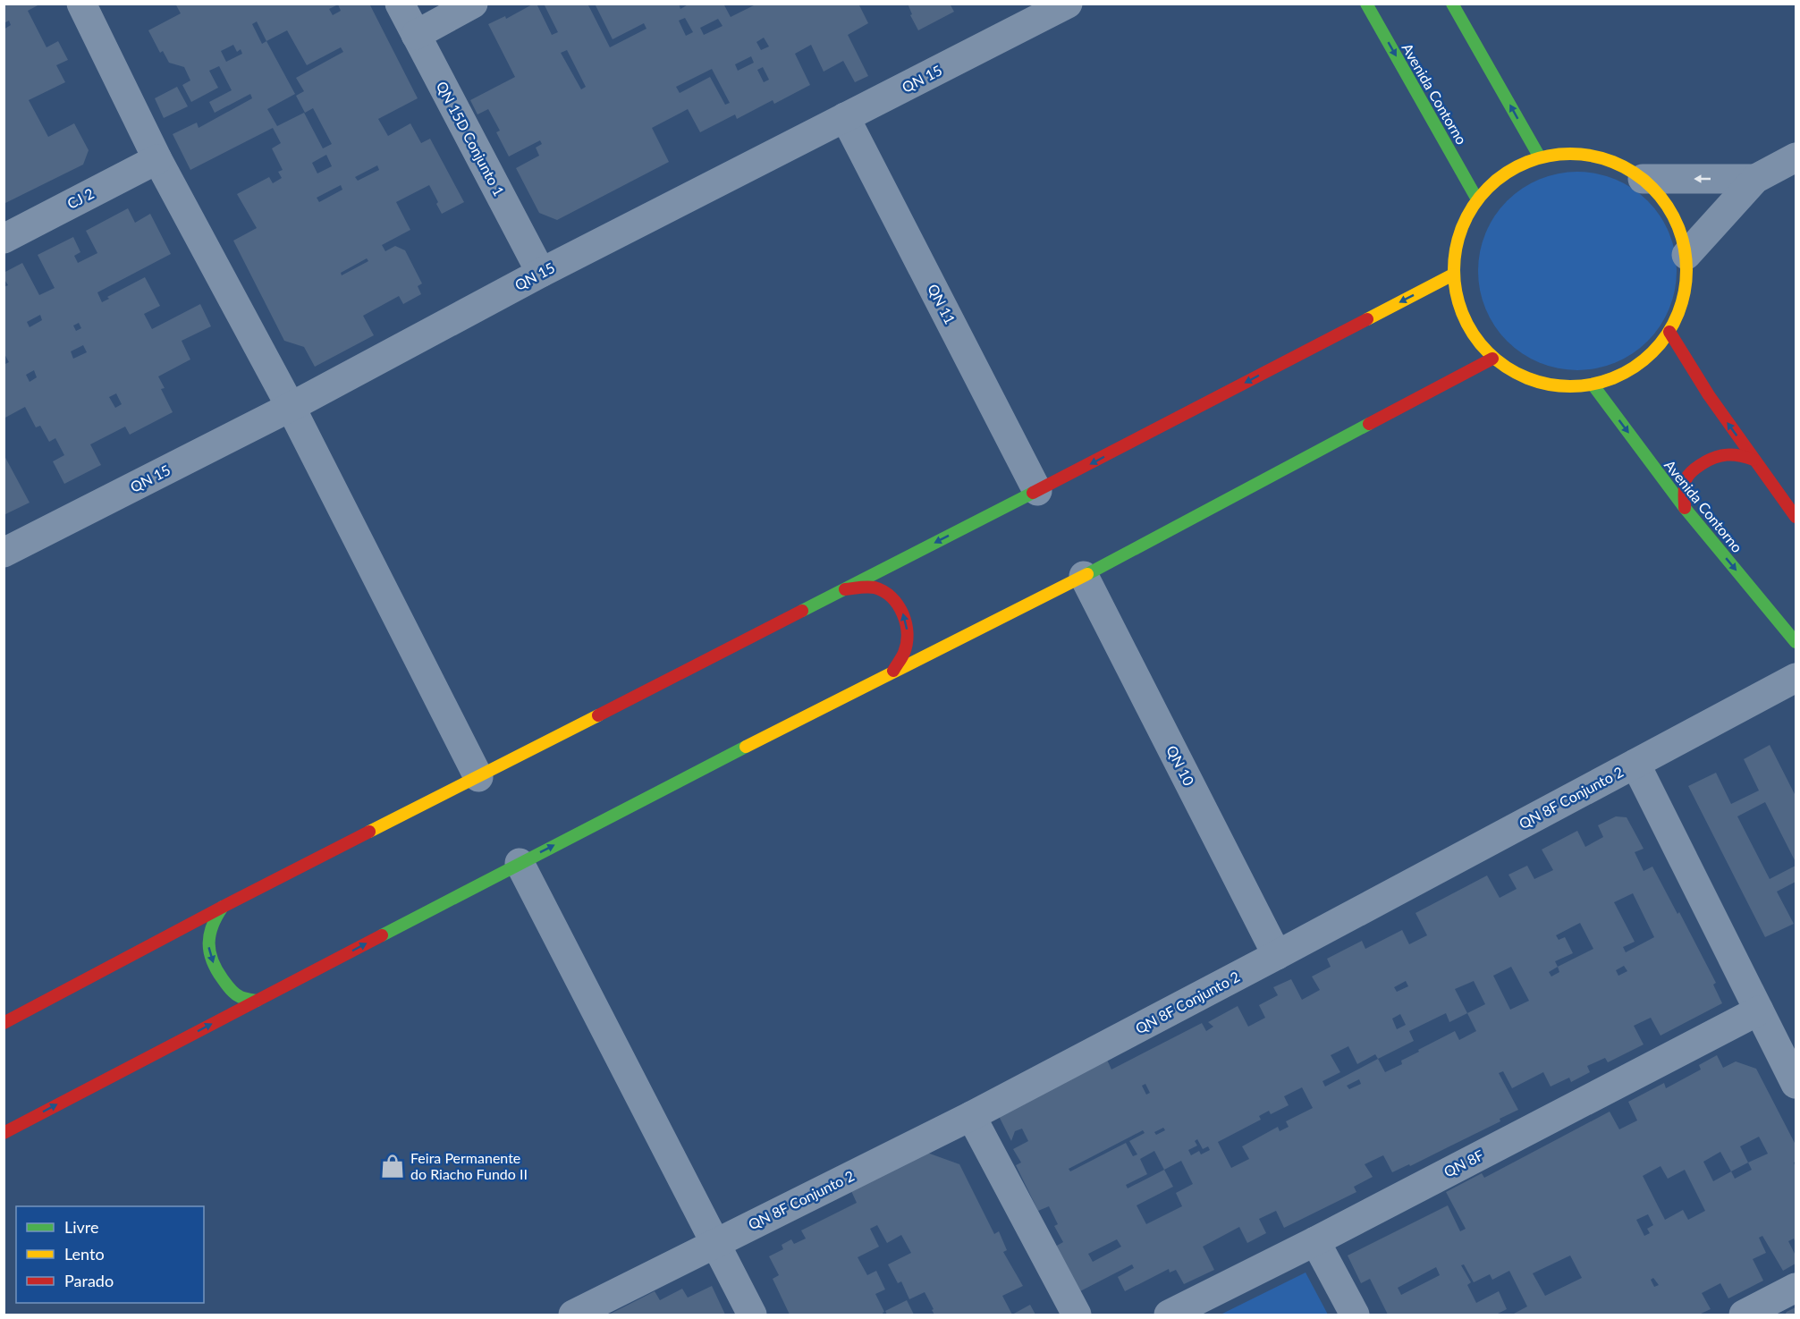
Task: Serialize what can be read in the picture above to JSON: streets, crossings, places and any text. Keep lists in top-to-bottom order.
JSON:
{
  "streets": {
    "main road": ["Avenida Contorno"],
    "street": [
      "QN 15",
      "QN 15D Conjunto 1",
      "CJ 2",
      "QN 11",
      "QN 10",
      "QN 8F Conjunto 2",
      "QN 8F"
    ]
  },
  "crossings": [
    ["QN 15", "QN 15D Conjunto 1"],
    ["QN 15", "QN 11"],
    ["QN 10", "QN 8F Conjunto 2"]
  ],
  "places": {
    "shop": ["Feira Permanente do Riacho Fundo II"]
  },
  "legend": ["Livre", "Lento", "Parado"]
}
